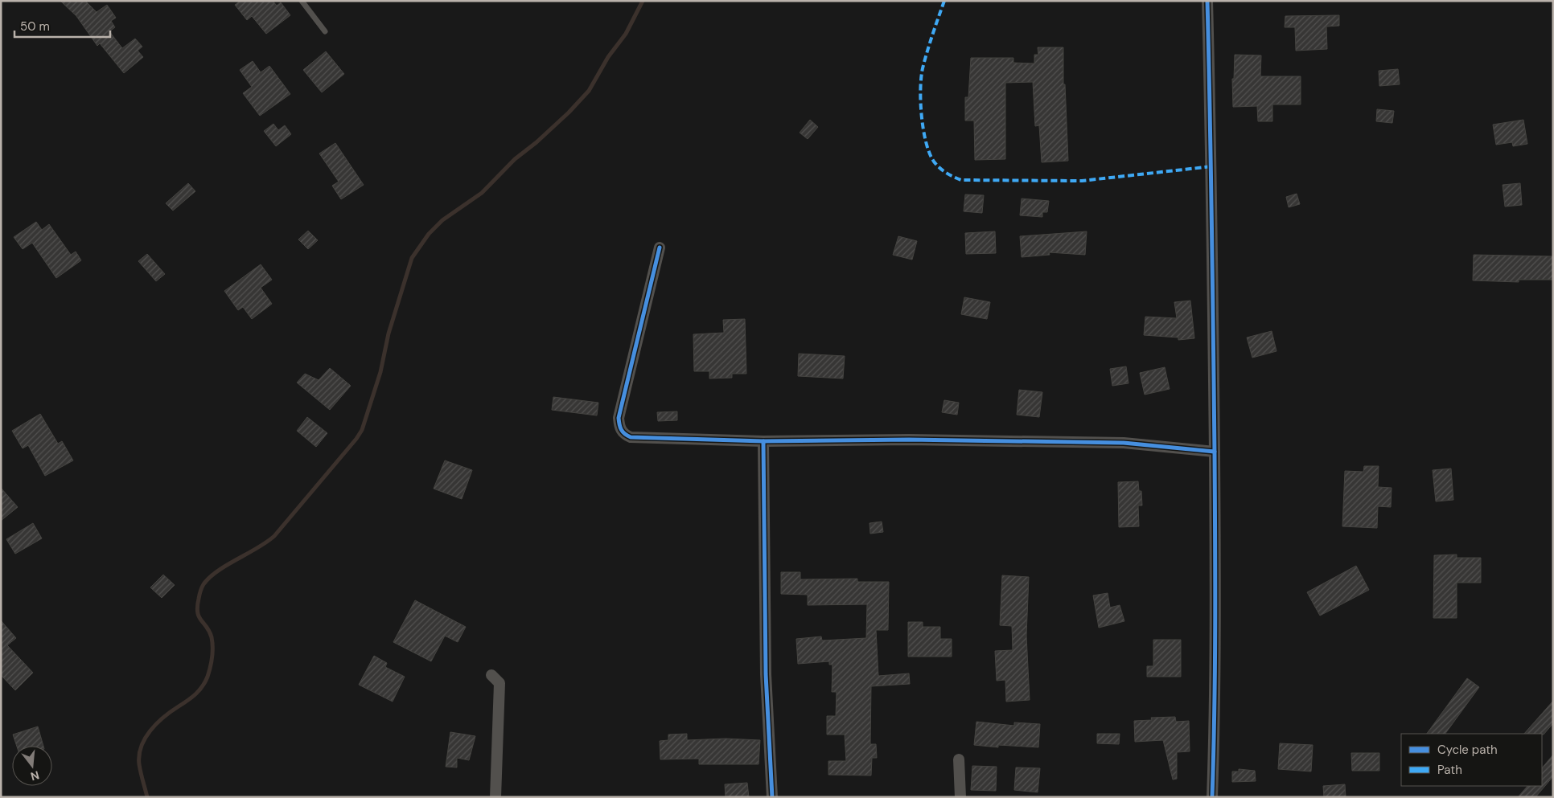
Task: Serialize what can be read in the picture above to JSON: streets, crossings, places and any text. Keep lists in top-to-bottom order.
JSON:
{
  "legend": ["Cycle path", "Path"],
  "scale_bar": "50 m",
  "north": "bottom"
}
